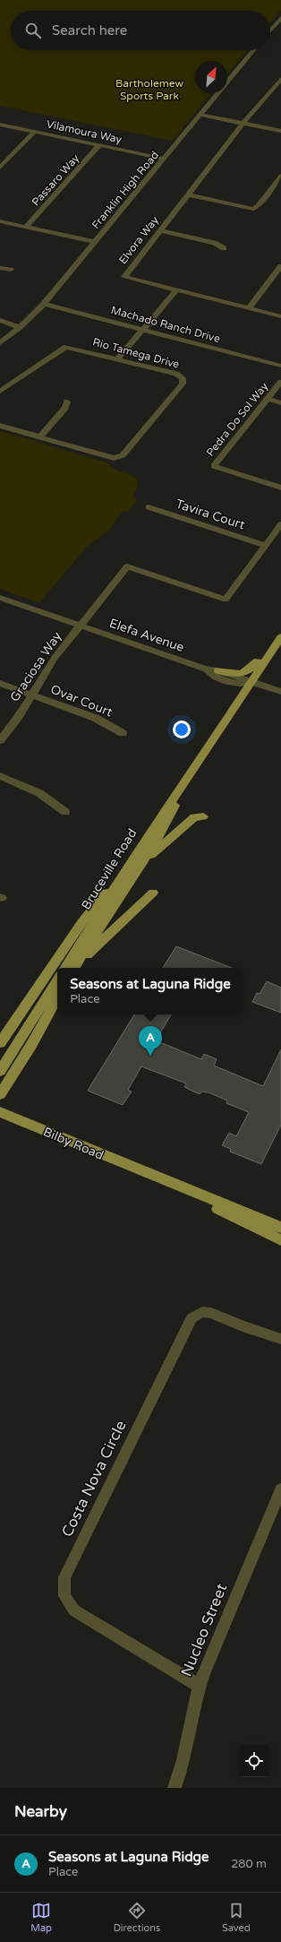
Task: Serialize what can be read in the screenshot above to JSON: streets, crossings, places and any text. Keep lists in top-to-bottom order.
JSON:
{
  "streets": {
    "main road": ["Bruceville Road", "Bilby Road"],
    "street": [
      "Vilamoura Way",
      "Passaro Way",
      "Franklin High Road",
      "Elvora Way",
      "Machado Ranch Drive",
      "Rio Tamega Drive",
      "Pedra Do Sol Way",
      "Tavira Court",
      "Elefa Avenue",
      "Graciosa Way",
      "Ovar Court",
      "Costa Nova Circle",
      "Nucleo Street"
    ]
  },
  "crossings": [
    ["Vilamoura Way", "Passaro Way"],
    ["Vilamoura Way", "Franklin High Road"],
    ["Franklin High Road", "Machado Ranch Drive"],
    ["Elefa Avenue", "Graciosa Way"],
    ["Elefa Avenue", "Bruceville Road"],
    ["Graciosa Way", "Ovar Court"],
    ["Costa Nova Circle", "Nucleo Street"]
  ],
  "parks": ["Bartholemew Sports Park"],
  "north": "top right",
  "page": {
    "search": "Search here",
    "popup": ["Seasons at Laguna Ridge", "Place"],
    "pins": "A",
    "heading": "Nearby",
    "list": [
      {
        "mark": "A",
        "name": "Seasons at Laguna Ridge",
        "note": "Place",
        "value": "280 m"
      }
    ],
    "nav": ["Map", "Directions", "Saved"]
  }
}
